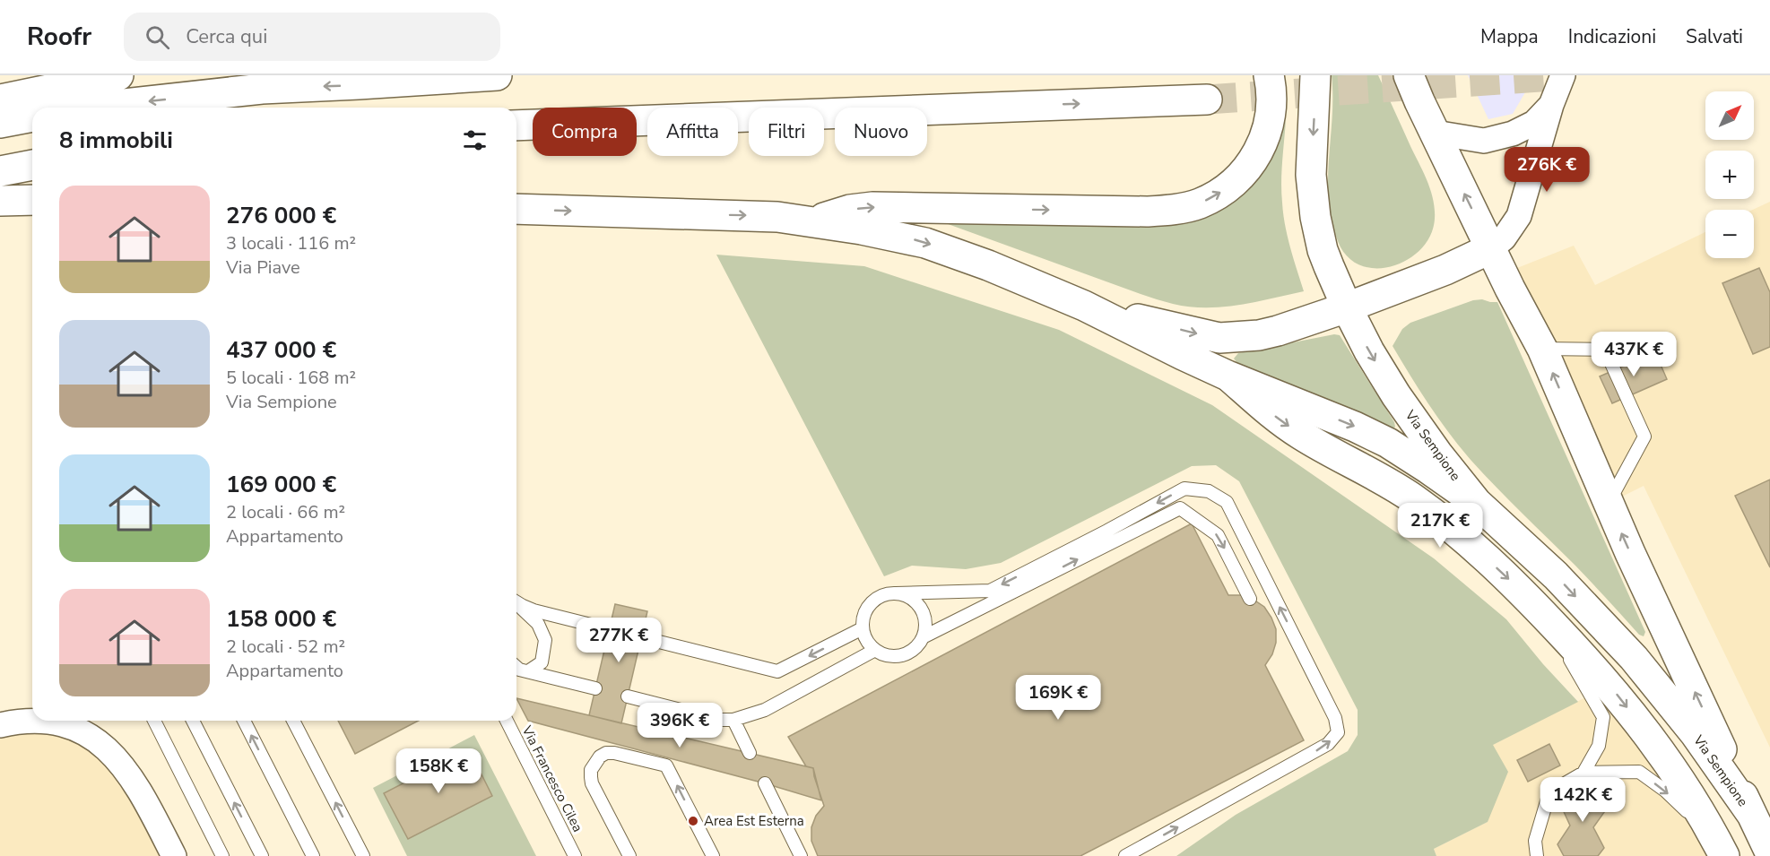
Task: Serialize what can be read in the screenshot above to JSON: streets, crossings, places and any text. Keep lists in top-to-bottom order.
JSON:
{
  "streets": {
    "main road": ["Via Sempione"],
    "lane": ["Via Francesco Cilea"]
  },
  "places": ["Area Est Esterna"],
  "north": "top right",
  "page": {
    "header": "Roofr",
    "search": "Cerca qui",
    "nav": ["Mappa", "Indicazioni", "Salvati"],
    "map_buttons": ["+", "−"],
    "chip": [
      "Compra",
      "Affitta",
      "Filtri",
      "Nuovo"
    ],
    "heading": "8 immobili",
    "price": [
      "276K €",
      "437K €",
      "217K €",
      "277K €",
      "169K €",
      "396K €",
      "158K €",
      "142K €"
    ],
    "list": [
      {
        "name": "276 000 €",
        "note": "3 locali · 116 m² · Via Piave"
      },
      {
        "name": "437 000 €",
        "note": "5 locali · 168 m² · Via Sempione"
      },
      {
        "name": "169 000 €",
        "note": "2 locali · 66 m² · Appartamento"
      },
      {
        "name": "158 000 €",
        "note": "2 locali · 52 m² · Appartamento"
      }
    ]
  }
}
